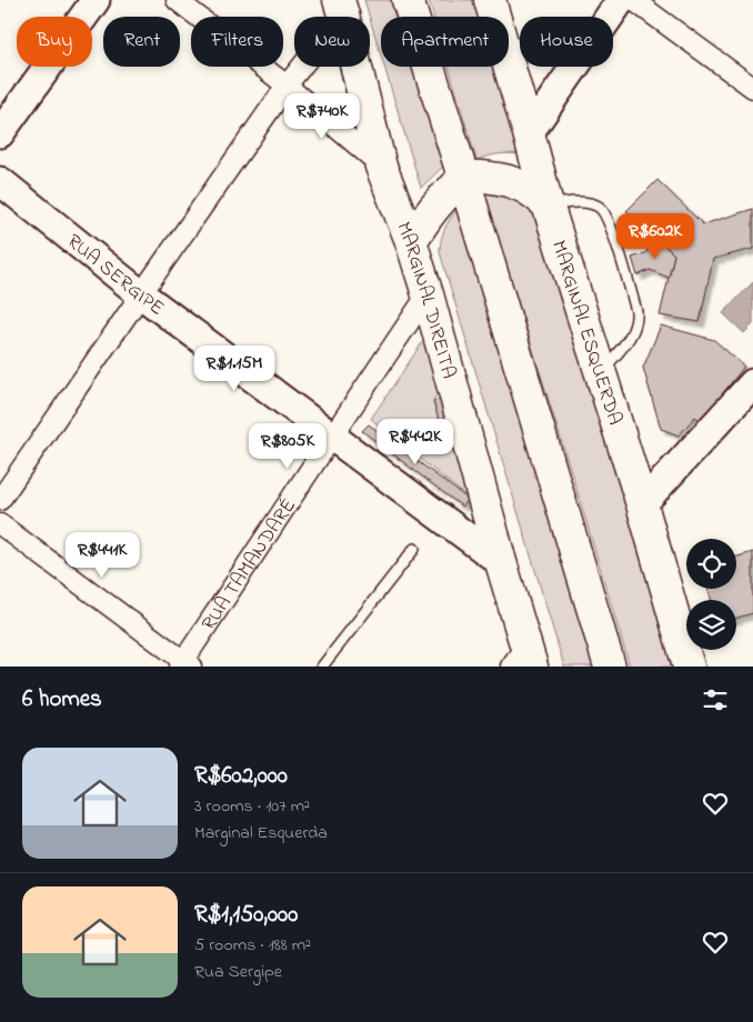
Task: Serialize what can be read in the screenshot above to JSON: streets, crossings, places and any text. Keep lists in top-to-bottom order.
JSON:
{
  "streets": {
    "main road": ["MARGINAL DIREITA", "MARGINAL ESQUERDA"],
    "street": ["RUA SERGIPE", "RUA TAMANDARÉ"]
  },
  "crossings": [
    ["RUA SERGIPE", "MARGINAL DIREITA"],
    ["RUA SERGIPE", "RUA TAMANDARÉ"],
    ["MARGINAL DIREITA", "RUA TAMANDARÉ"]
  ],
  "page": {
    "chip": [
      "Buy",
      "Rent",
      "Filters",
      "New",
      "Apartment",
      "House"
    ],
    "price": [
      "R$740K",
      "R$602K",
      "R$1.15M",
      "R$442K",
      "R$805K",
      "R$441K"
    ],
    "heading": "6 homes",
    "list": [
      {
        "name": "R$602,000",
        "note": "3 rooms · 107 m² · Marginal Esquerda"
      },
      {
        "name": "R$1,150,000",
        "note": "5 rooms · 188 m² · Rua Sergipe"
      }
    ]
  }
}
